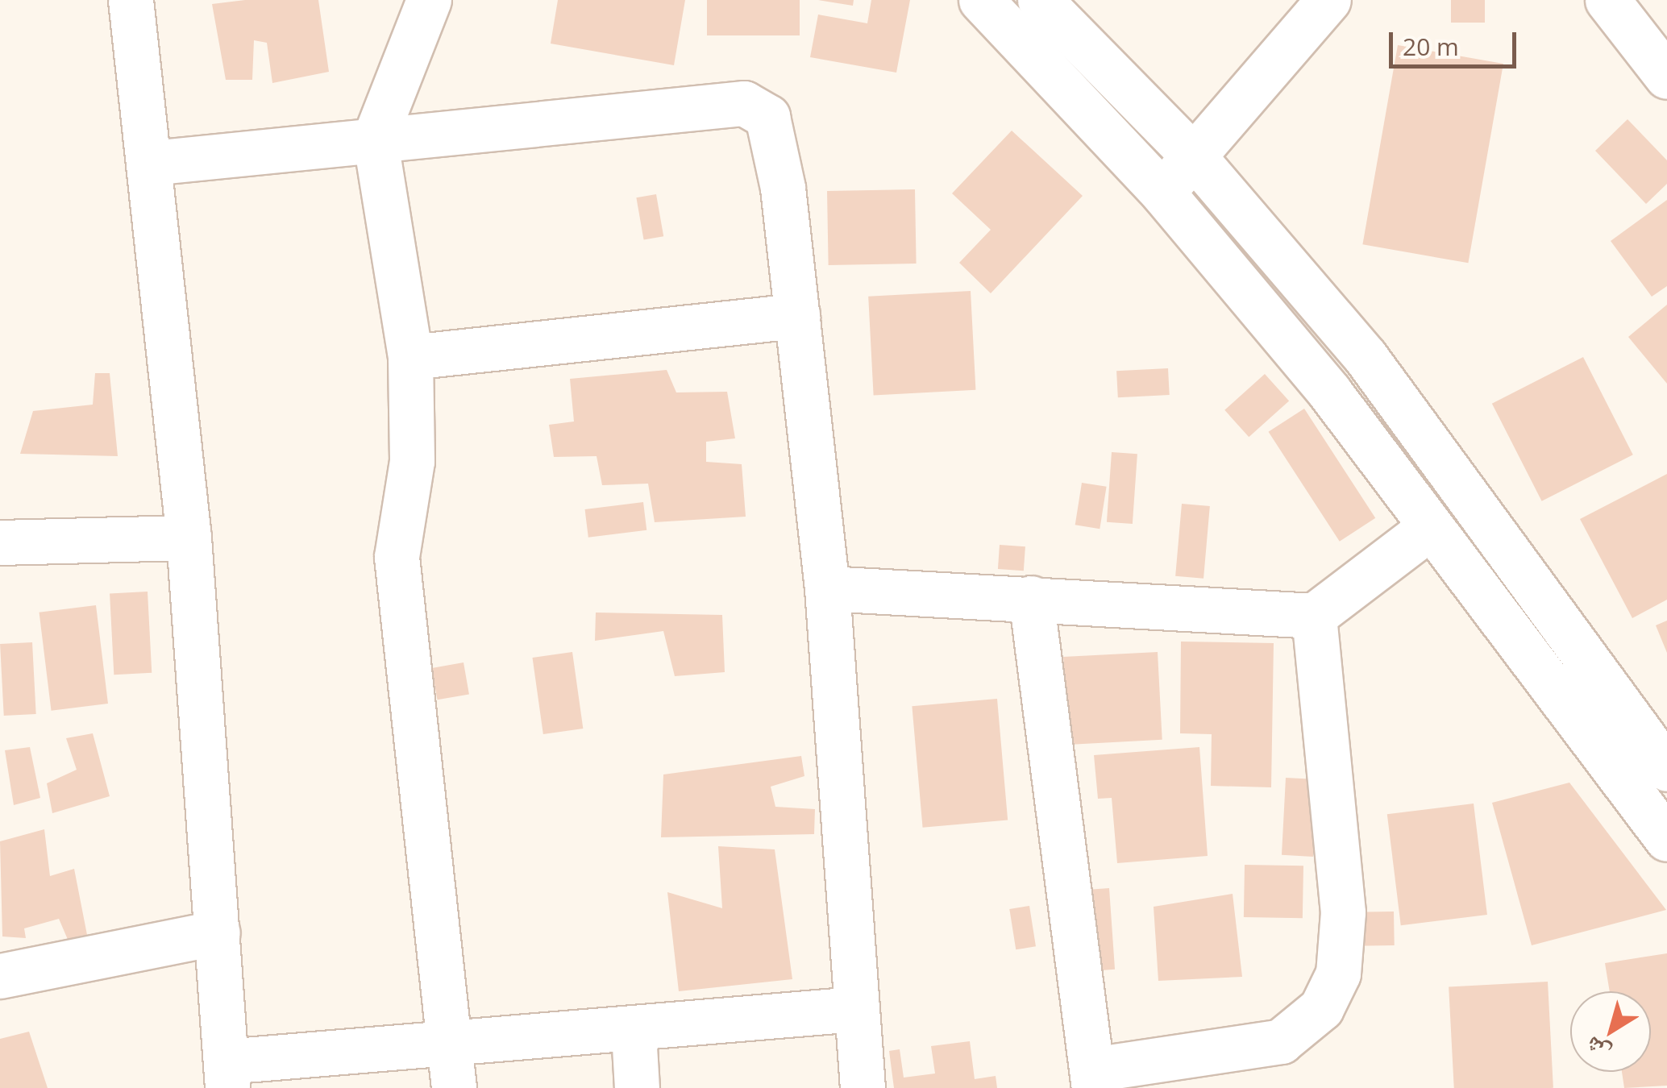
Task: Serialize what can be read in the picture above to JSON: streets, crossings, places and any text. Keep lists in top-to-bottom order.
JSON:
{
  "scale_bar": "20 m",
  "north": "bottom left"
}
